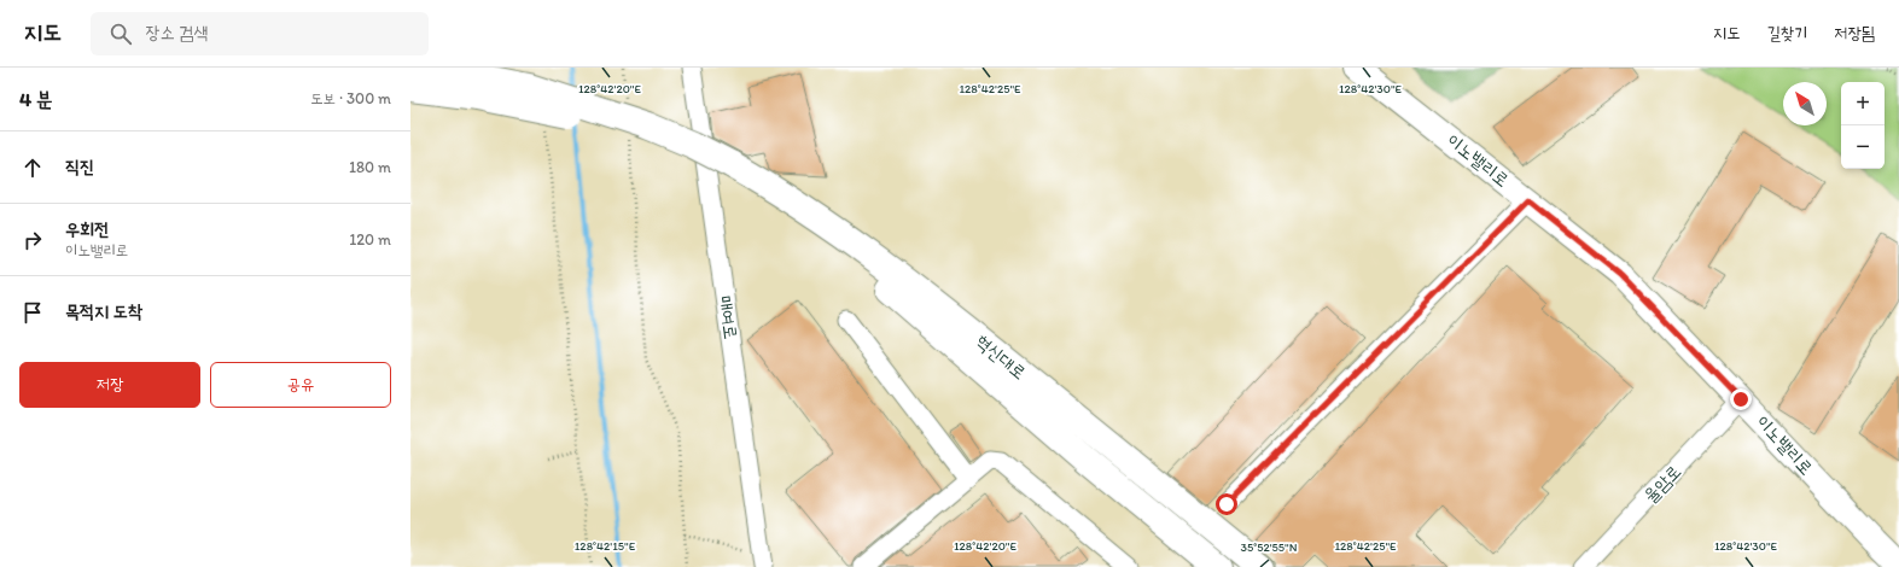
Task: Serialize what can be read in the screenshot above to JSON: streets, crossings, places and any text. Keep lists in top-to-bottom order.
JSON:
{
  "streets": {
    "highway": ["혁신대로"],
    "main road": ["이노밸리로"],
    "street": ["매여로", "율암로"]
  },
  "crossings": [
    ["이노밸리로", "율암로"]
  ],
  "north": "top left",
  "page": {
    "header": "지도",
    "search": "장소 검색",
    "nav": ["지도", "길찾기", "저장됨"],
    "heading": ["4 분", "도보 · 300 m"],
    "map_buttons": ["+", "−"],
    "list": [
      ["직진", "180 m"],
      ["우회전", "이노밸리로", "120 m"],
      "목적지 도착"
    ],
    "buttons": ["저장", "공유"]
  },
  "coordinates": [
    "128°42'20\"E",
    "128°42'25\"E",
    "128°42'30\"E",
    "128°42'15\"E",
    "35°52'55\"N"
  ]
}
